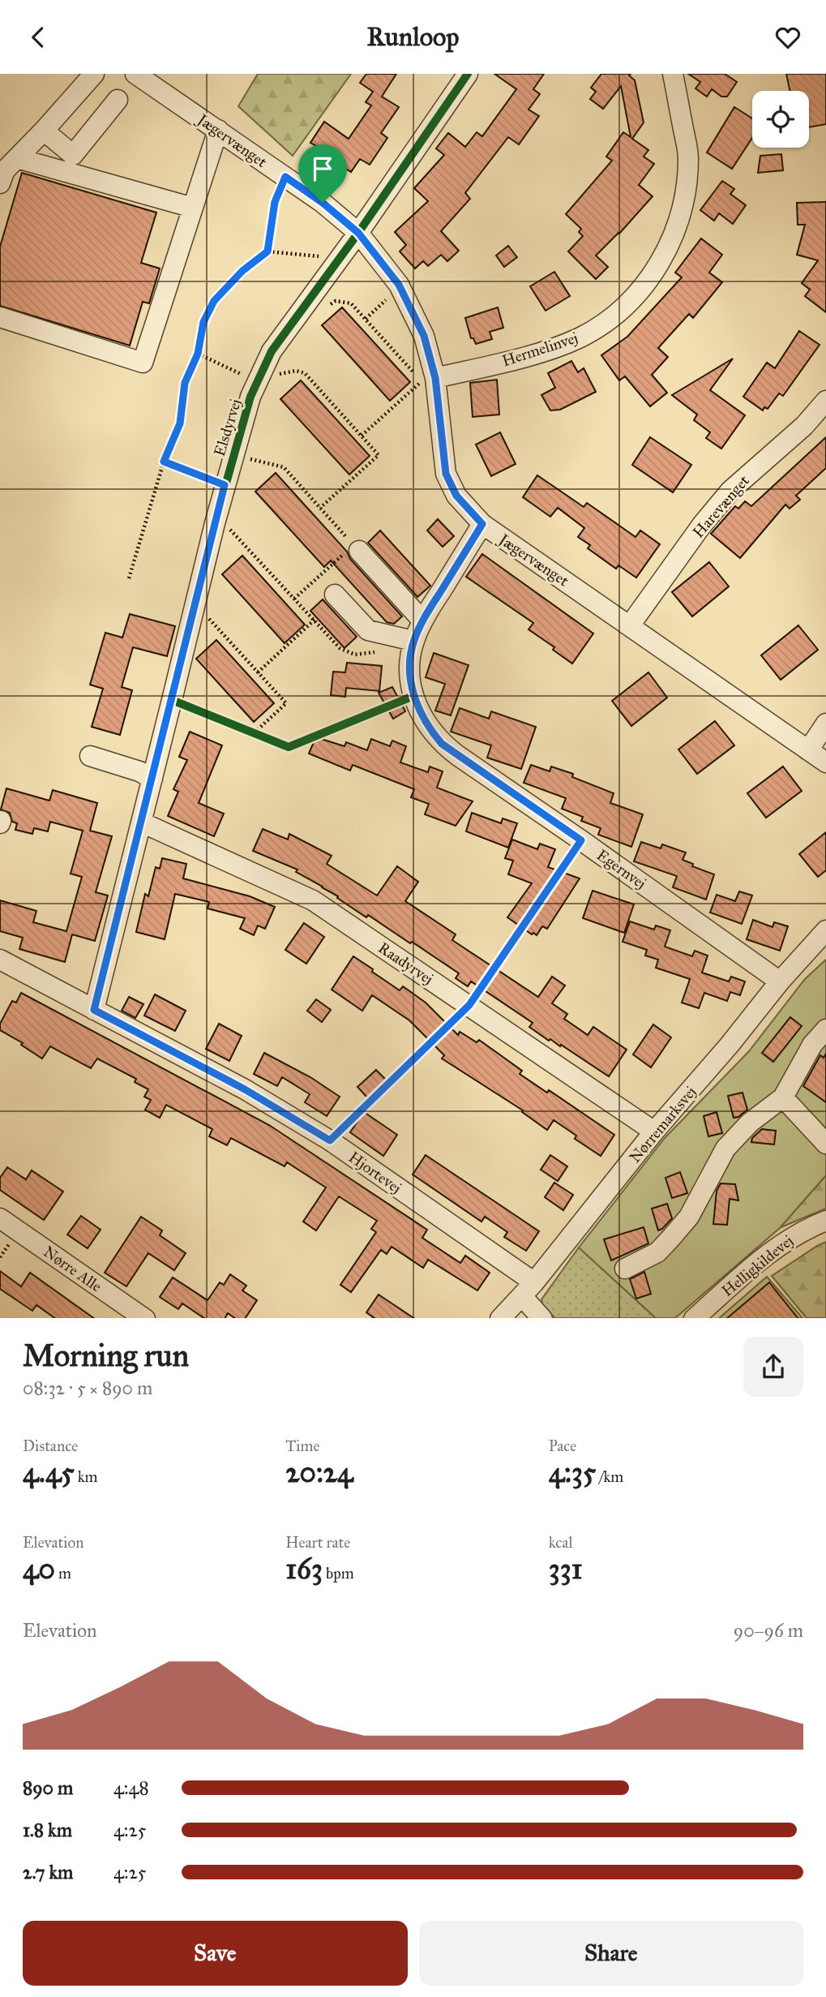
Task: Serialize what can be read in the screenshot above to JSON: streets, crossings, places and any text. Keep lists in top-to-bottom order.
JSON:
{
  "streets": {
    "street": [
      "Jægervænget",
      "Hermelinvej",
      "Elsdyrvej",
      "Harevænget",
      "Egernvej",
      "Raadyrvej",
      "Nørremarksvej",
      "Hjortevej",
      "Helligkildevej",
      "Nørre Alle"
    ]
  },
  "crossings": [
    ["Jægervænget", "Hermelinvej"],
    ["Jægervænget", "Elsdyrvej"],
    ["Jægervænget", "Harevænget"],
    ["Jægervænget", "Egernvej"],
    ["Elsdyrvej", "Raadyrvej"],
    ["Elsdyrvej", "Hjortevej"],
    ["Egernvej", "Nørremarksvej"],
    ["Raadyrvej", "Nørremarksvej"],
    ["Nørremarksvej", "Hjortevej"]
  ],
  "page": {
    "header": "Runloop",
    "heading": ["Morning run", "08:32 · 5 × 890 m"],
    "stats": [
      ["Distance", "4.45 km"],
      ["Time", "20:24"],
      ["Pace", "4:35 /km"],
      ["Elevation", "40 m"],
      ["Heart rate", "163 bpm"],
      ["kcal", "331"]
    ],
    "chart": ["Elevation", "90–96 m"],
    "list": [
      {
        "name": "890 m",
        "note": "4:48"
      },
      {
        "name": "1.8 km",
        "note": "4:25"
      },
      {
        "name": "2.7 km",
        "note": "4:25"
      }
    ],
    "buttons": ["Save", "Share"]
  }
}
